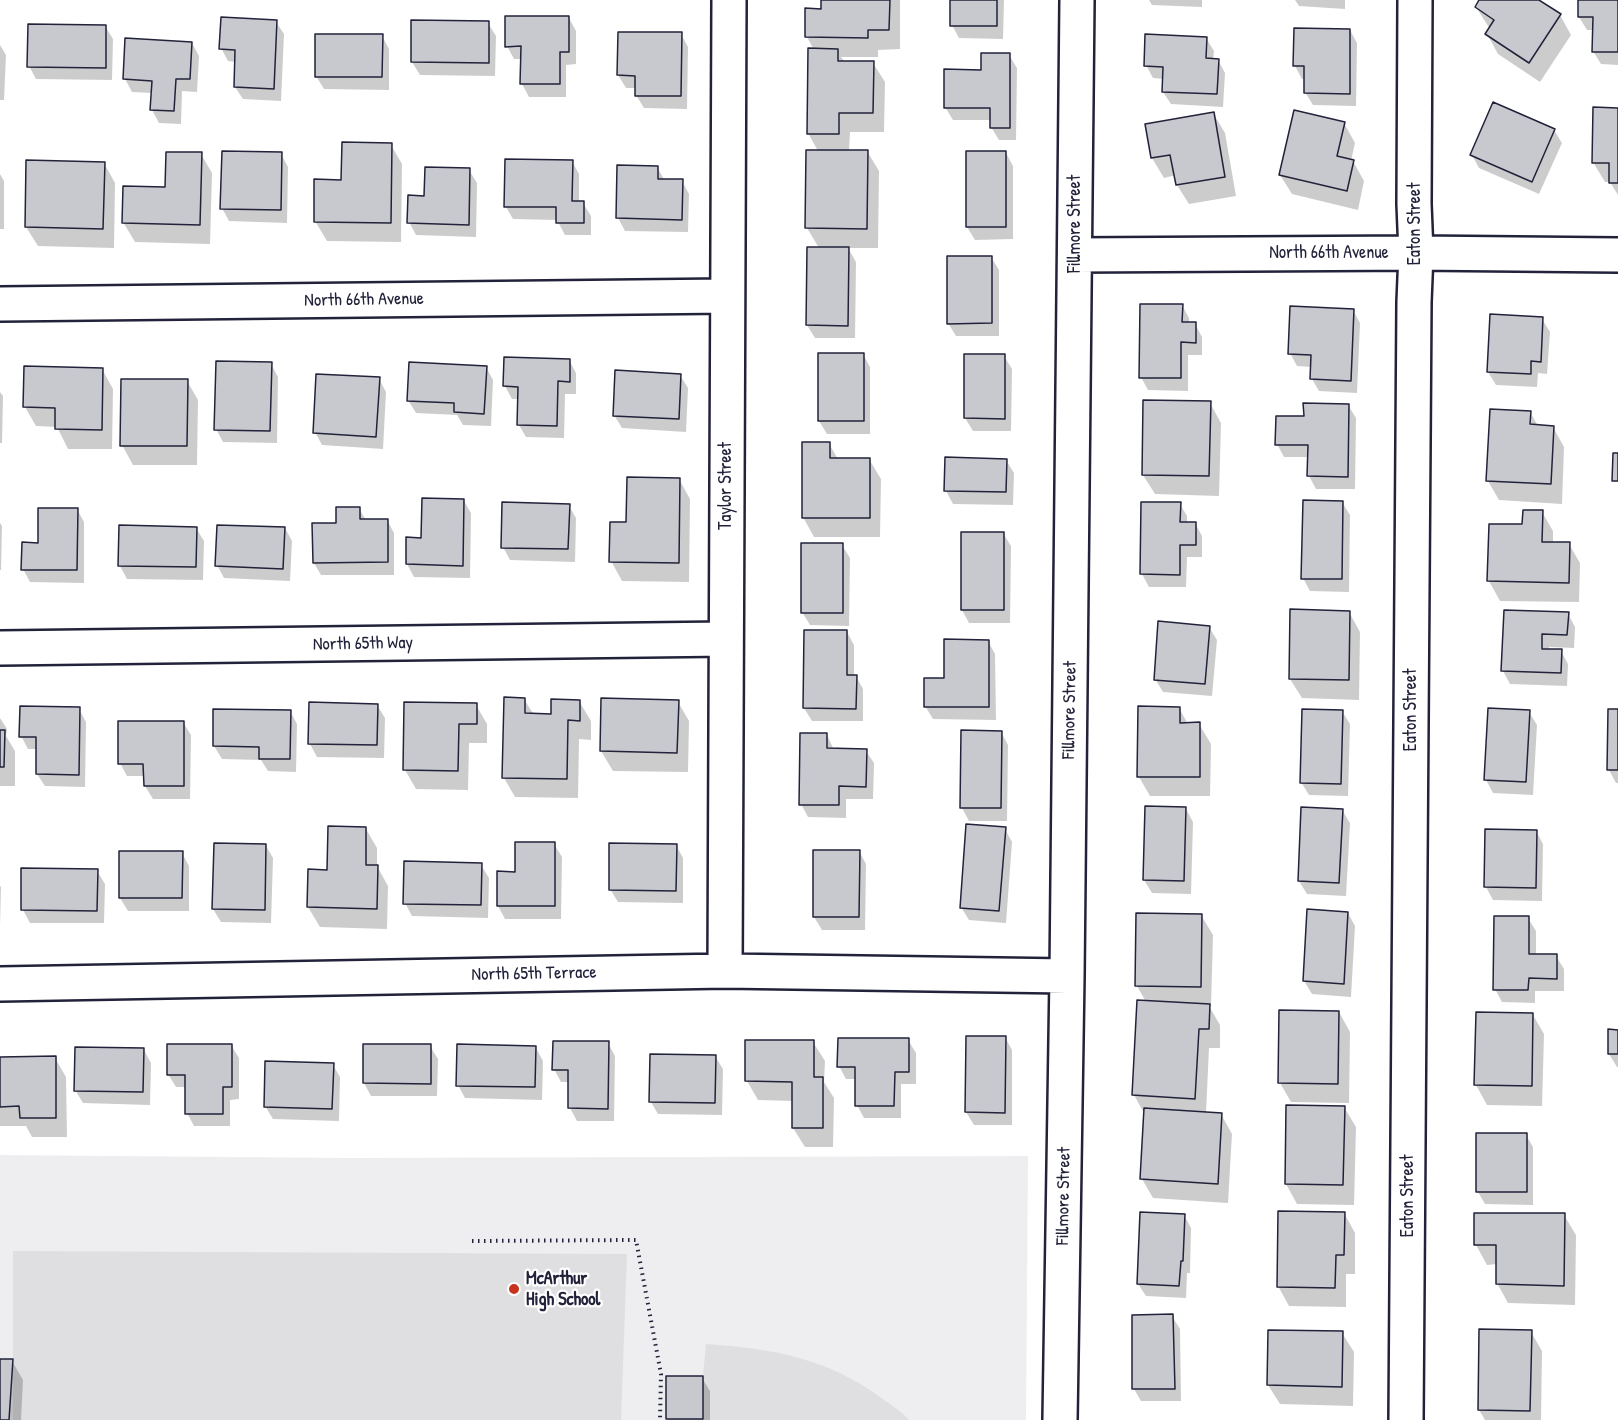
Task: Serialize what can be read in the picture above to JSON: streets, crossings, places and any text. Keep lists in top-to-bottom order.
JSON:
{
  "streets": {
    "street": [
      "Fillmore Street",
      "Eaton Street",
      "North 66th Avenue",
      "Taylor Street",
      "North 65th Way",
      "North 65th Terrace"
    ]
  },
  "crossings": [
    ["Fillmore Street", "North 66th Avenue"],
    ["Fillmore Street", "North 65th Terrace"],
    ["Eaton Street", "North 66th Avenue"],
    ["North 66th Avenue", "Taylor Street"],
    ["Taylor Street", "North 65th Way"],
    ["Taylor Street", "North 65th Terrace"]
  ],
  "places": ["McArthur High School"]
}
